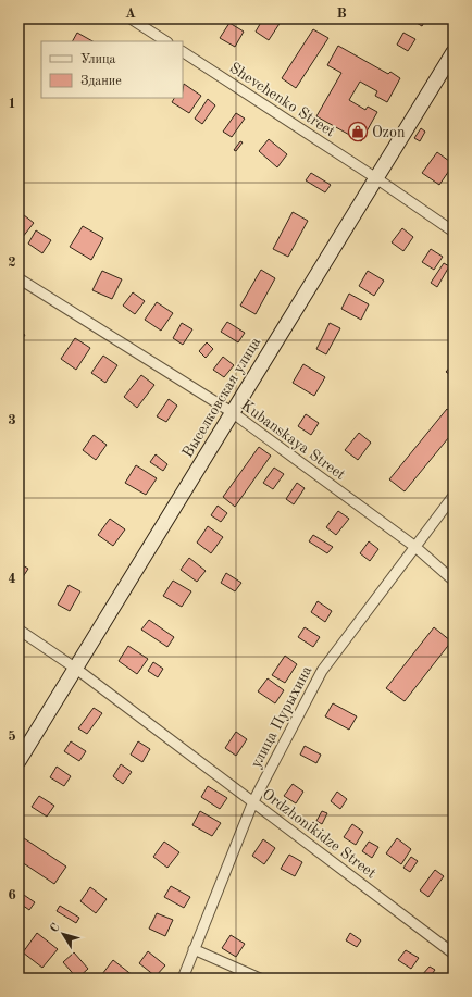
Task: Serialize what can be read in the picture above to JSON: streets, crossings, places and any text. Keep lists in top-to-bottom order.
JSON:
{
  "streets": {
    "street": [
      "Shevchenko Street",
      "Выселковская улица",
      "Kubanskaya Street",
      "улица Пурыхина",
      "Ordzhonikidze Street"
    ]
  },
  "crossings": [
    ["Shevchenko Street", "Выселковская улица"],
    ["Выселковская улица", "Kubanskaya Street"],
    ["Выселковская улица", "Ordzhonikidze Street"],
    ["Kubanskaya Street", "улица Пурыхина"],
    ["улица Пурыхина", "Ordzhonikidze Street"]
  ],
  "places": {
    "shop": ["Ozon"]
  },
  "legend": ["Улица", "Здание"],
  "north": "top left",
  "grid": {
    "columns": ["A", "B"],
    "rows": [
      "1",
      "2",
      "3",
      "4",
      "5",
      "6"
    ]
  }
}
